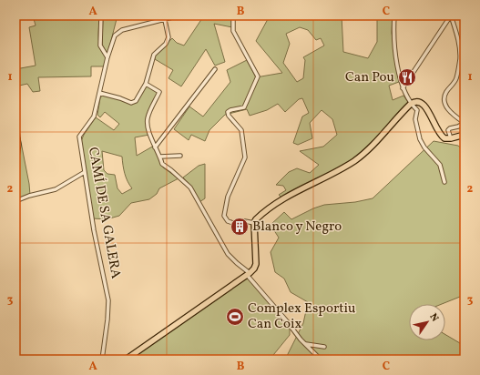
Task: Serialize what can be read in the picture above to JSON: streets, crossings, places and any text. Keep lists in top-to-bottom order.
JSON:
{
  "streets": {
    "street": ["CAMÍ DE SA GALERA"]
  },
  "places": {
    "restaurant": ["Can Pou"],
    "building": ["Blanco y Negro"],
    "sports": ["Complex Esportiu Can Coix"]
  },
  "north": "top right",
  "grid": {
    "columns": ["A", "B", "C"],
    "rows": ["1", "2", "3"]
  }
}
